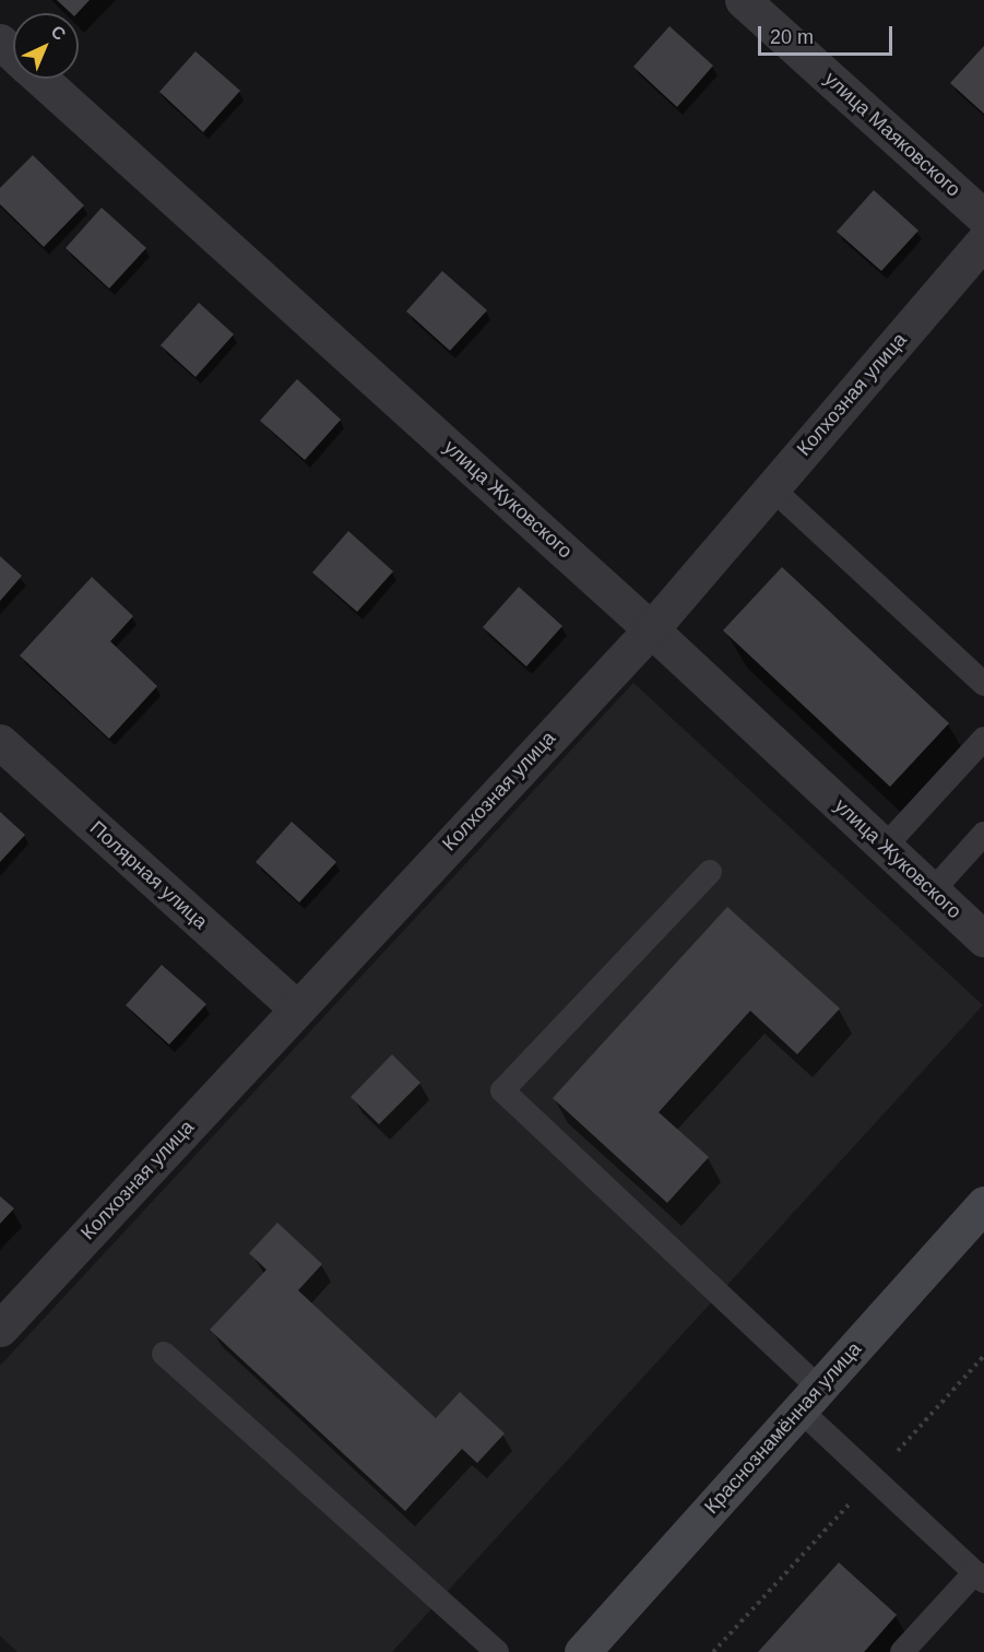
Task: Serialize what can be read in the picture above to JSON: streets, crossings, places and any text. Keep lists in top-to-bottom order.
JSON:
{
  "streets": {
    "street": [
      "улица Маяковского",
      "Колхозная улица",
      "улица Жуковского",
      "Полярная улица",
      "Краснознамённая улица"
    ]
  },
  "crossings": [
    ["Колхозная улица", "улица Жуковского"],
    ["Колхозная улица", "Полярная улица"]
  ],
  "scale_bar": "20 m",
  "north": "top right"
}
